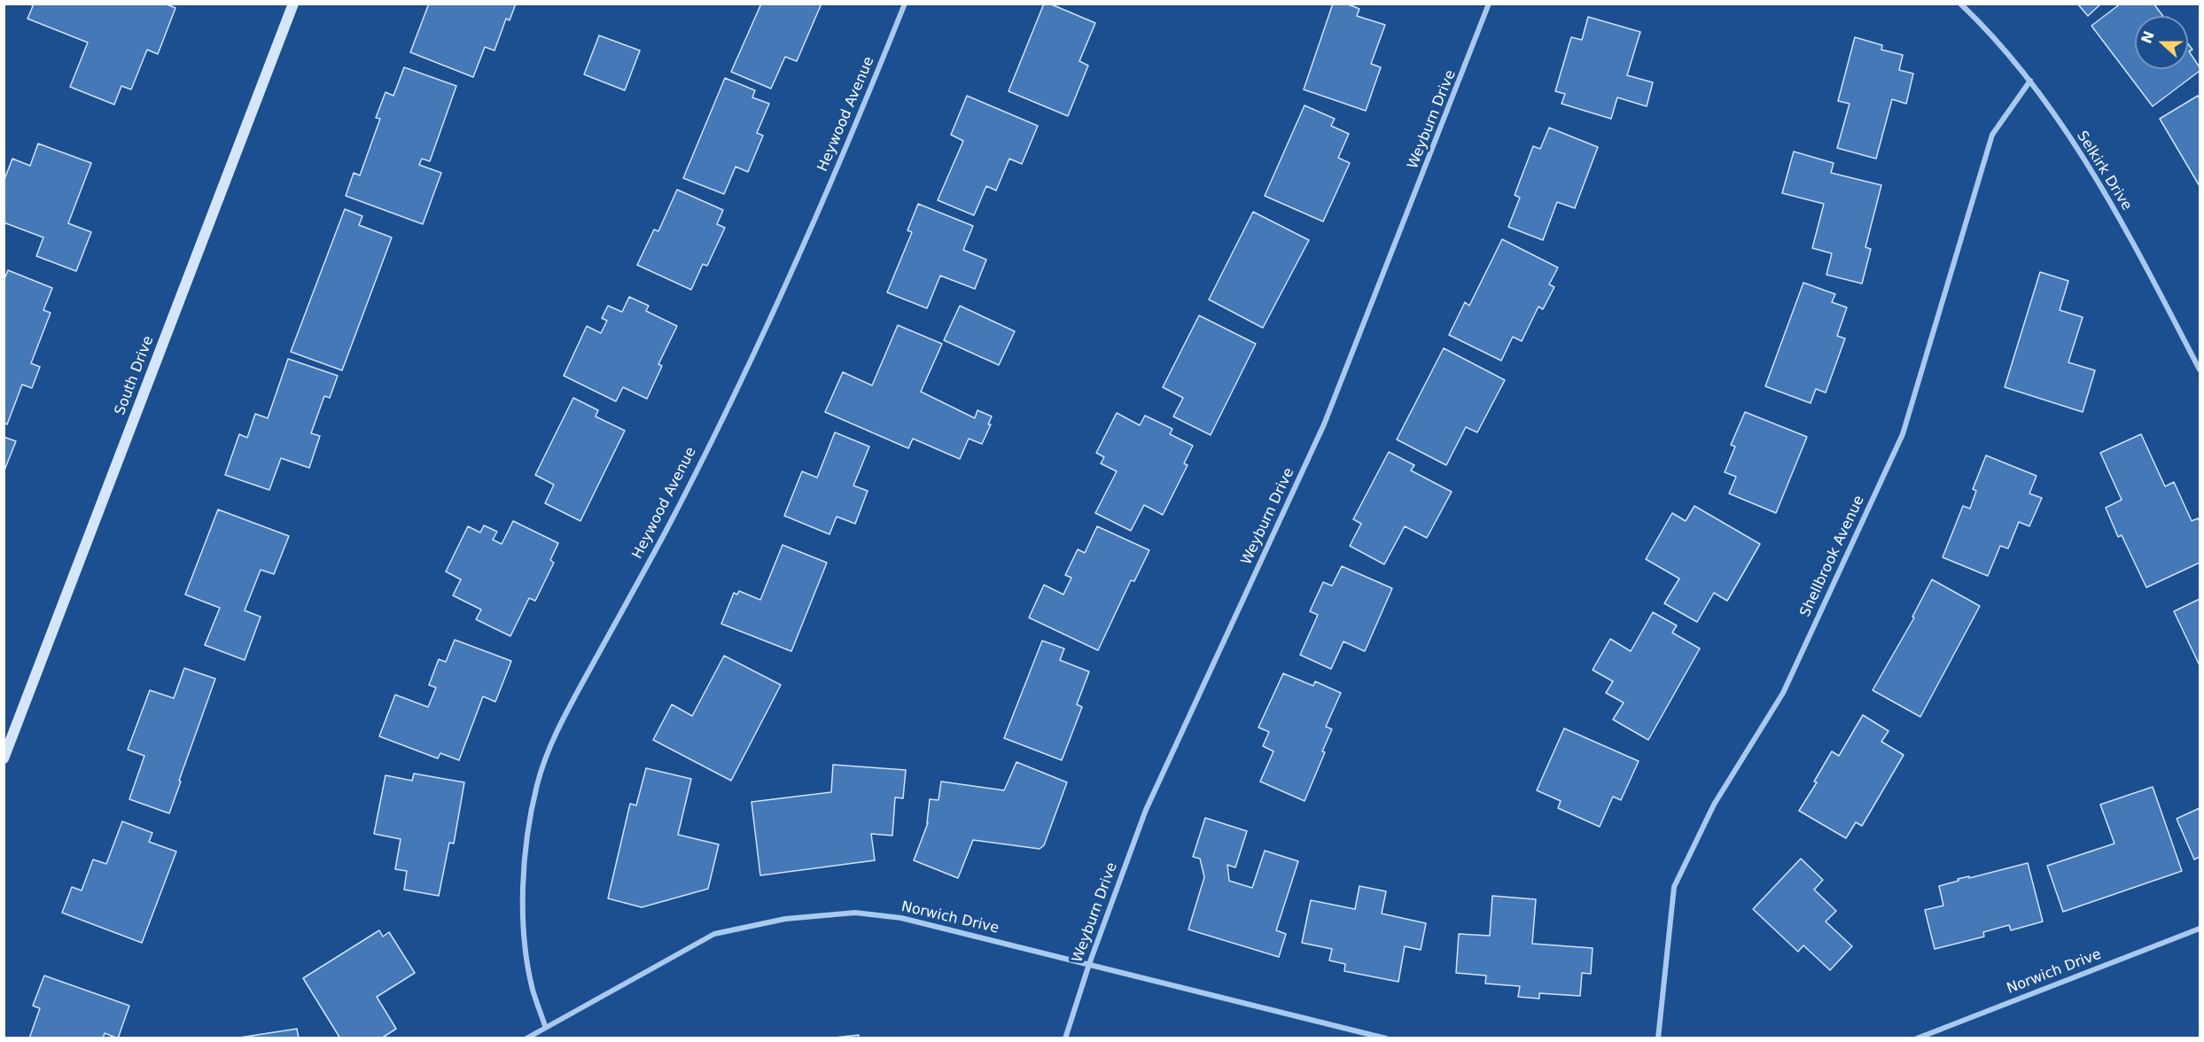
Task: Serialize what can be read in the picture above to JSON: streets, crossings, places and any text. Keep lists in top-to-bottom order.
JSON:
{
  "streets": {
    "street": [
      "Heywood Avenue",
      "Weyburn Drive",
      "Selkirk Drive",
      "South Drive",
      "Shellbrook Avenue",
      "Norwich Drive"
    ]
  },
  "crossings": [
    ["Heywood Avenue", "Norwich Drive"],
    ["Weyburn Drive", "Norwich Drive"],
    ["Selkirk Drive", "Shellbrook Avenue"]
  ],
  "north": "left"
}
